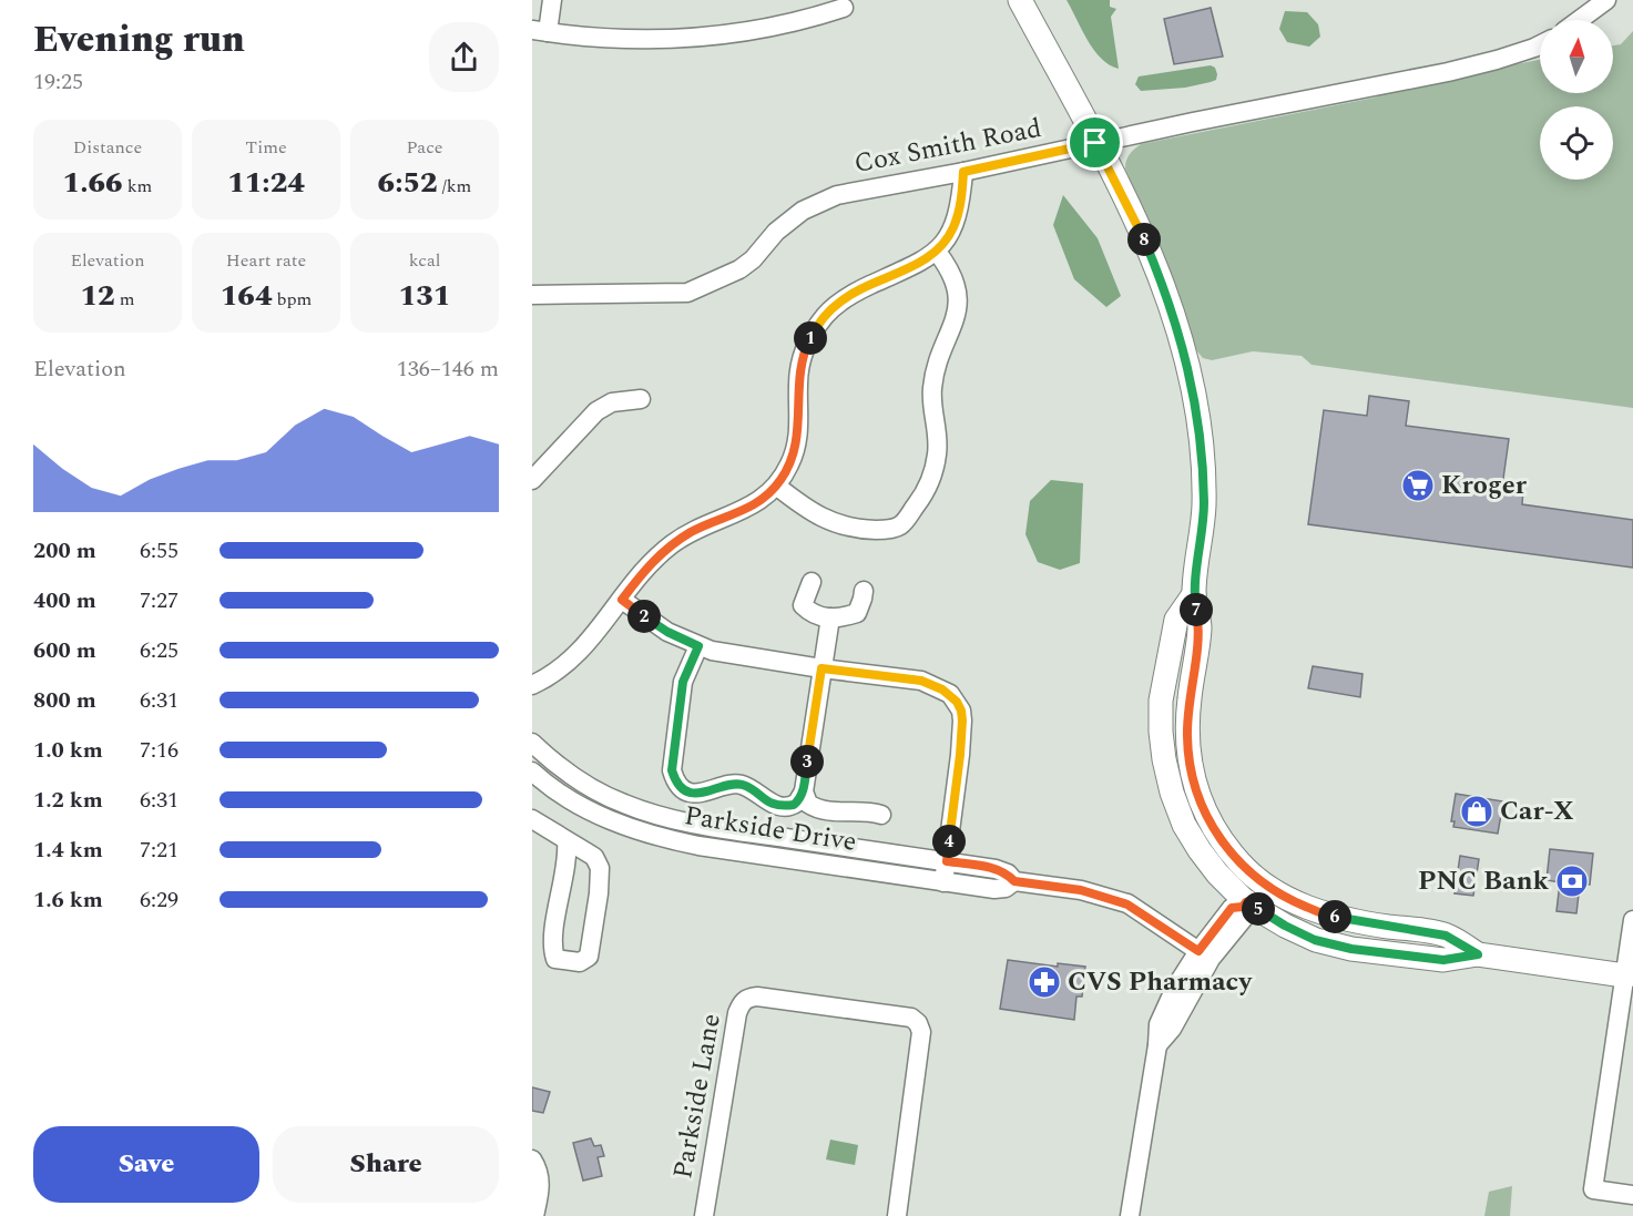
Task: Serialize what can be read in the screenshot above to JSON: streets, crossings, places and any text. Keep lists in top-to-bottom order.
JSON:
{
  "streets": {
    "street": ["Cox Smith Road", "Parkside Drive", "Parkside Lane"]
  },
  "places": {
    "supermarket": ["Kroger"],
    "shop": ["Car-X"],
    "bank": ["PNC Bank"],
    "pharmacy": ["CVS Pharmacy"]
  },
  "north": "top",
  "page": {
    "heading": ["Evening run", "19:25"],
    "stats": [
      ["Distance", "1.66 km"],
      ["Time", "11:24"],
      ["Pace", "6:52 /km"],
      ["Elevation", "12 m"],
      ["Heart rate", "164 bpm"],
      ["kcal", "131"]
    ],
    "pins": [
      "8",
      "1",
      "7",
      "2",
      "3",
      "4",
      "5",
      "6"
    ],
    "chart": ["Elevation", "136–146 m"],
    "list": [
      {
        "name": "200 m",
        "note": "6:55"
      },
      {
        "name": "400 m",
        "note": "7:27"
      },
      {
        "name": "600 m",
        "note": "6:25"
      },
      {
        "name": "800 m",
        "note": "6:31"
      },
      {
        "name": "1.0 km",
        "note": "7:16"
      },
      {
        "name": "1.2 km",
        "note": "6:31"
      },
      {
        "name": "1.4 km",
        "note": "7:21"
      },
      {
        "name": "1.6 km",
        "note": "6:29"
      }
    ],
    "buttons": ["Save", "Share"]
  }
}
